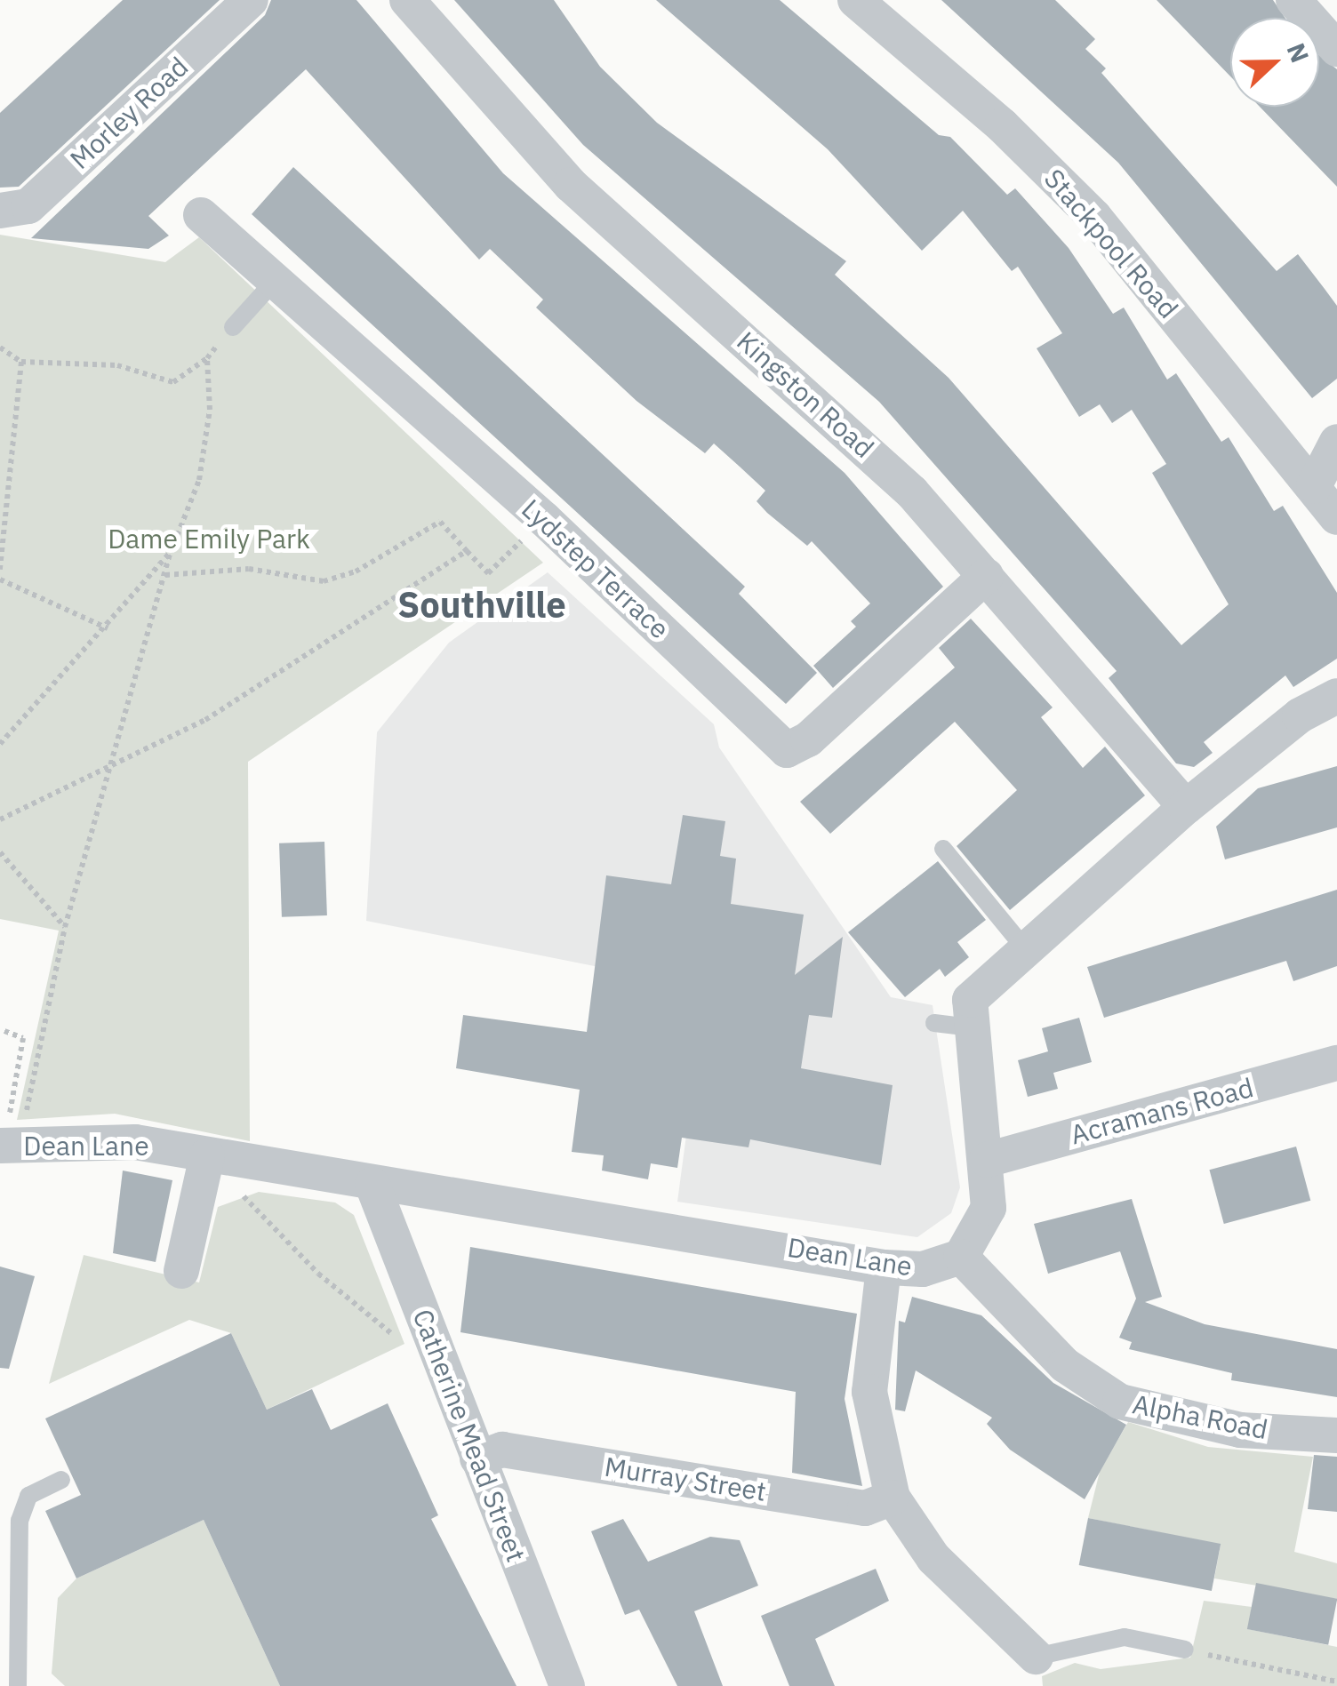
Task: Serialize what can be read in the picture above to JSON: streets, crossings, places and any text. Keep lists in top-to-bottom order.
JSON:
{
  "streets": {
    "street": [
      "Morley Road",
      "Stackpool Road",
      "Kingston Road",
      "Lydstep Terrace",
      "Acramans Road",
      "Dean Lane",
      "Alpha Road",
      "Catherine Mead Street",
      "Murray Street"
    ]
  },
  "crossings": [
    ["Kingston Road", "Lydstep Terrace"],
    ["Dean Lane", "Alpha Road"],
    ["Dean Lane", "Catherine Mead Street"],
    ["Catherine Mead Street", "Murray Street"]
  ],
  "districts": ["Southville"],
  "parks": ["Dame Emily Park"],
  "north": "right"
}
